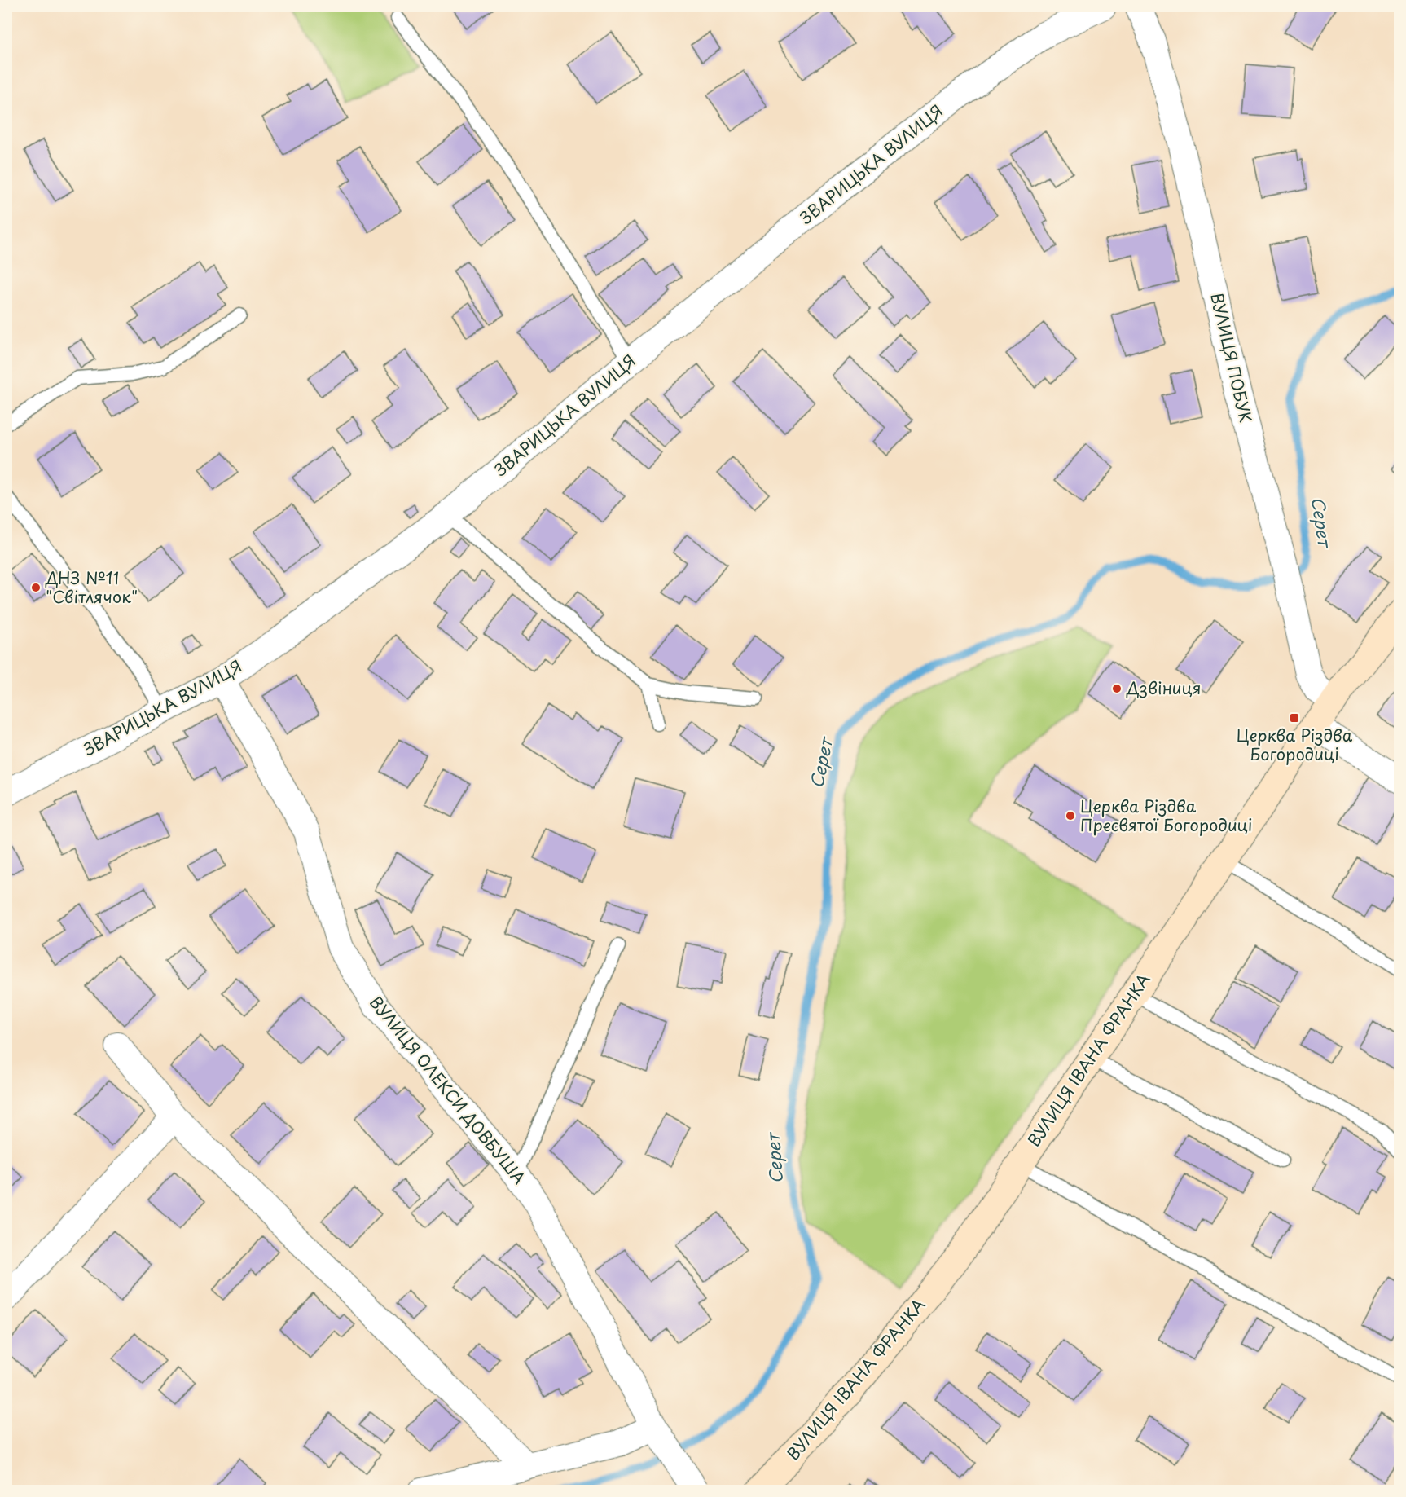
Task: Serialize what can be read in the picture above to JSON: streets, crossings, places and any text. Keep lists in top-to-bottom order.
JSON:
{
  "streets": {
    "main road": ["ВУЛИЦЯ ІВАНА ФРАНКА"],
    "street": ["ЗВАРИЦЬКА ВУЛИЦЯ", "ВУЛИЦЯ ПОБУК", "ВУЛИЦЯ ОЛЕКСИ ДОВБУША"]
  },
  "crossings": [
    ["ЗВАРИЦЬКА ВУЛИЦЯ", "ВУЛИЦЯ ОЛЕКСИ ДОВБУША"],
    ["ВУЛИЦЯ ПОБУК", "ВУЛИЦЯ ІВАНА ФРАНКА"]
  ],
  "water": ["Серет"],
  "places": {
    "other": ["ДНЗ №11 \"Світлячок\"", "Дзвіниця", "Церква Різдва Пресвятої Богородиці"],
    "transit": ["Церква Різдва Богородиці"]
  }
}
